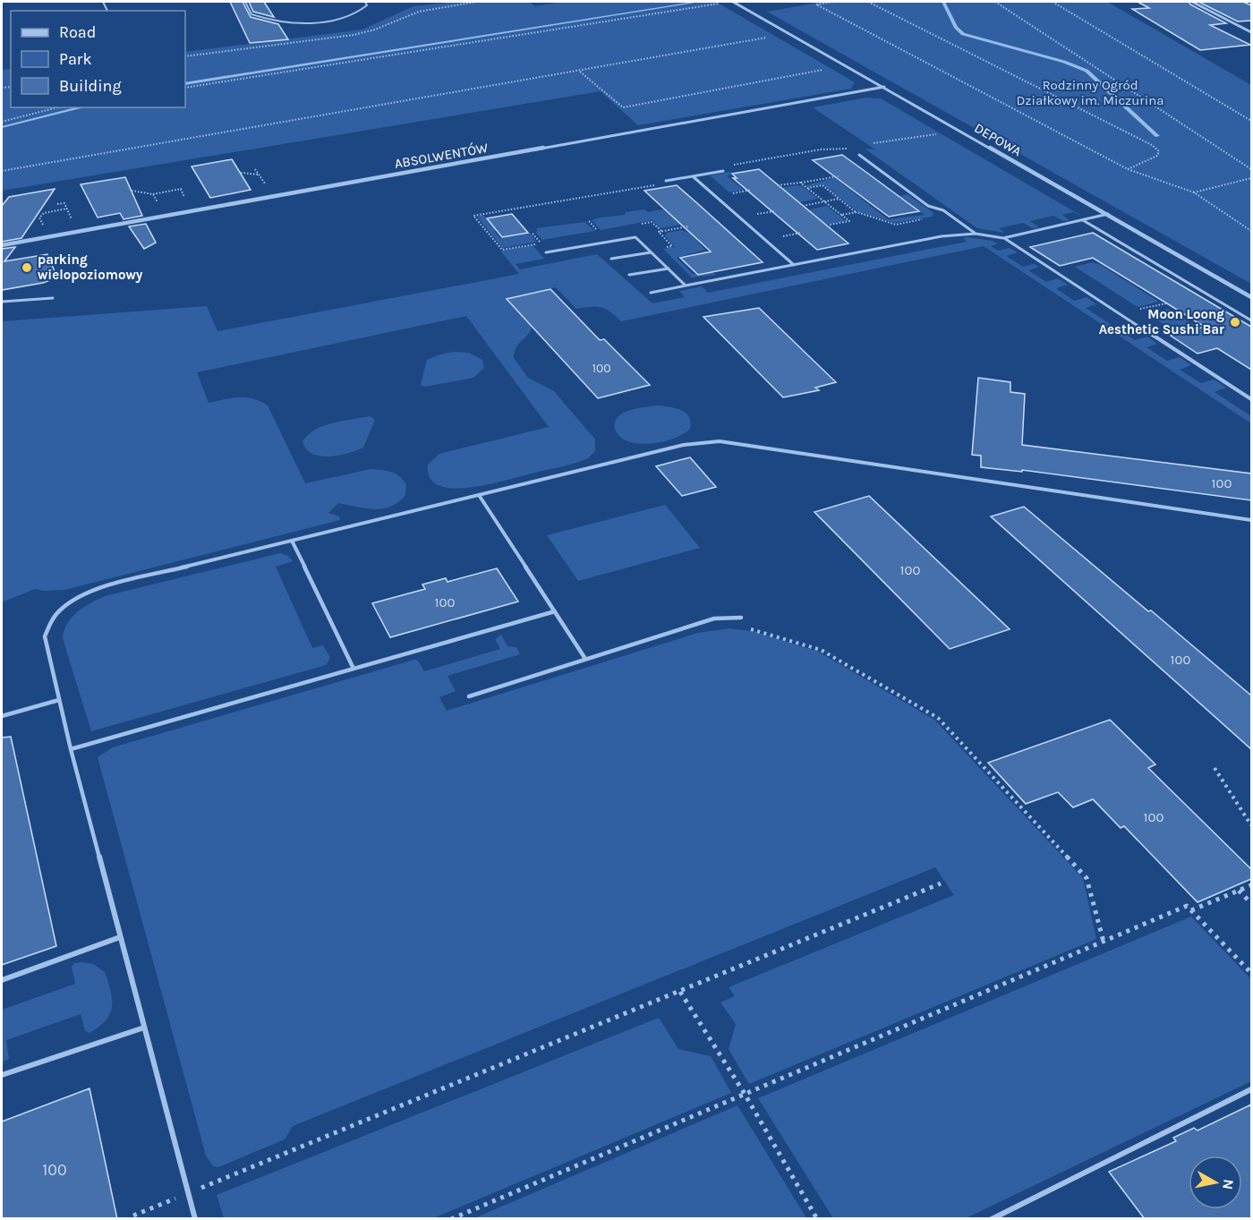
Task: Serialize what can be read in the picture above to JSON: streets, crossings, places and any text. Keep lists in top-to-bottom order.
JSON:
{
  "streets": {
    "street": ["DEPOWA", "ABSOLWENTÓW"]
  },
  "crossings": [
    ["DEPOWA", "ABSOLWENTÓW"]
  ],
  "parks": ["Rodzinny Ogród Działkowy im. Miczurina"],
  "places": ["parking wielopoziomowy", "Moon Loong Aesthetic Sushi Bar"],
  "house_numbers": [
    "100",
    "100",
    "100",
    "100",
    "100",
    "100",
    "100"
  ],
  "legend": ["Road", "Park", "Building"],
  "north": "right"
}
